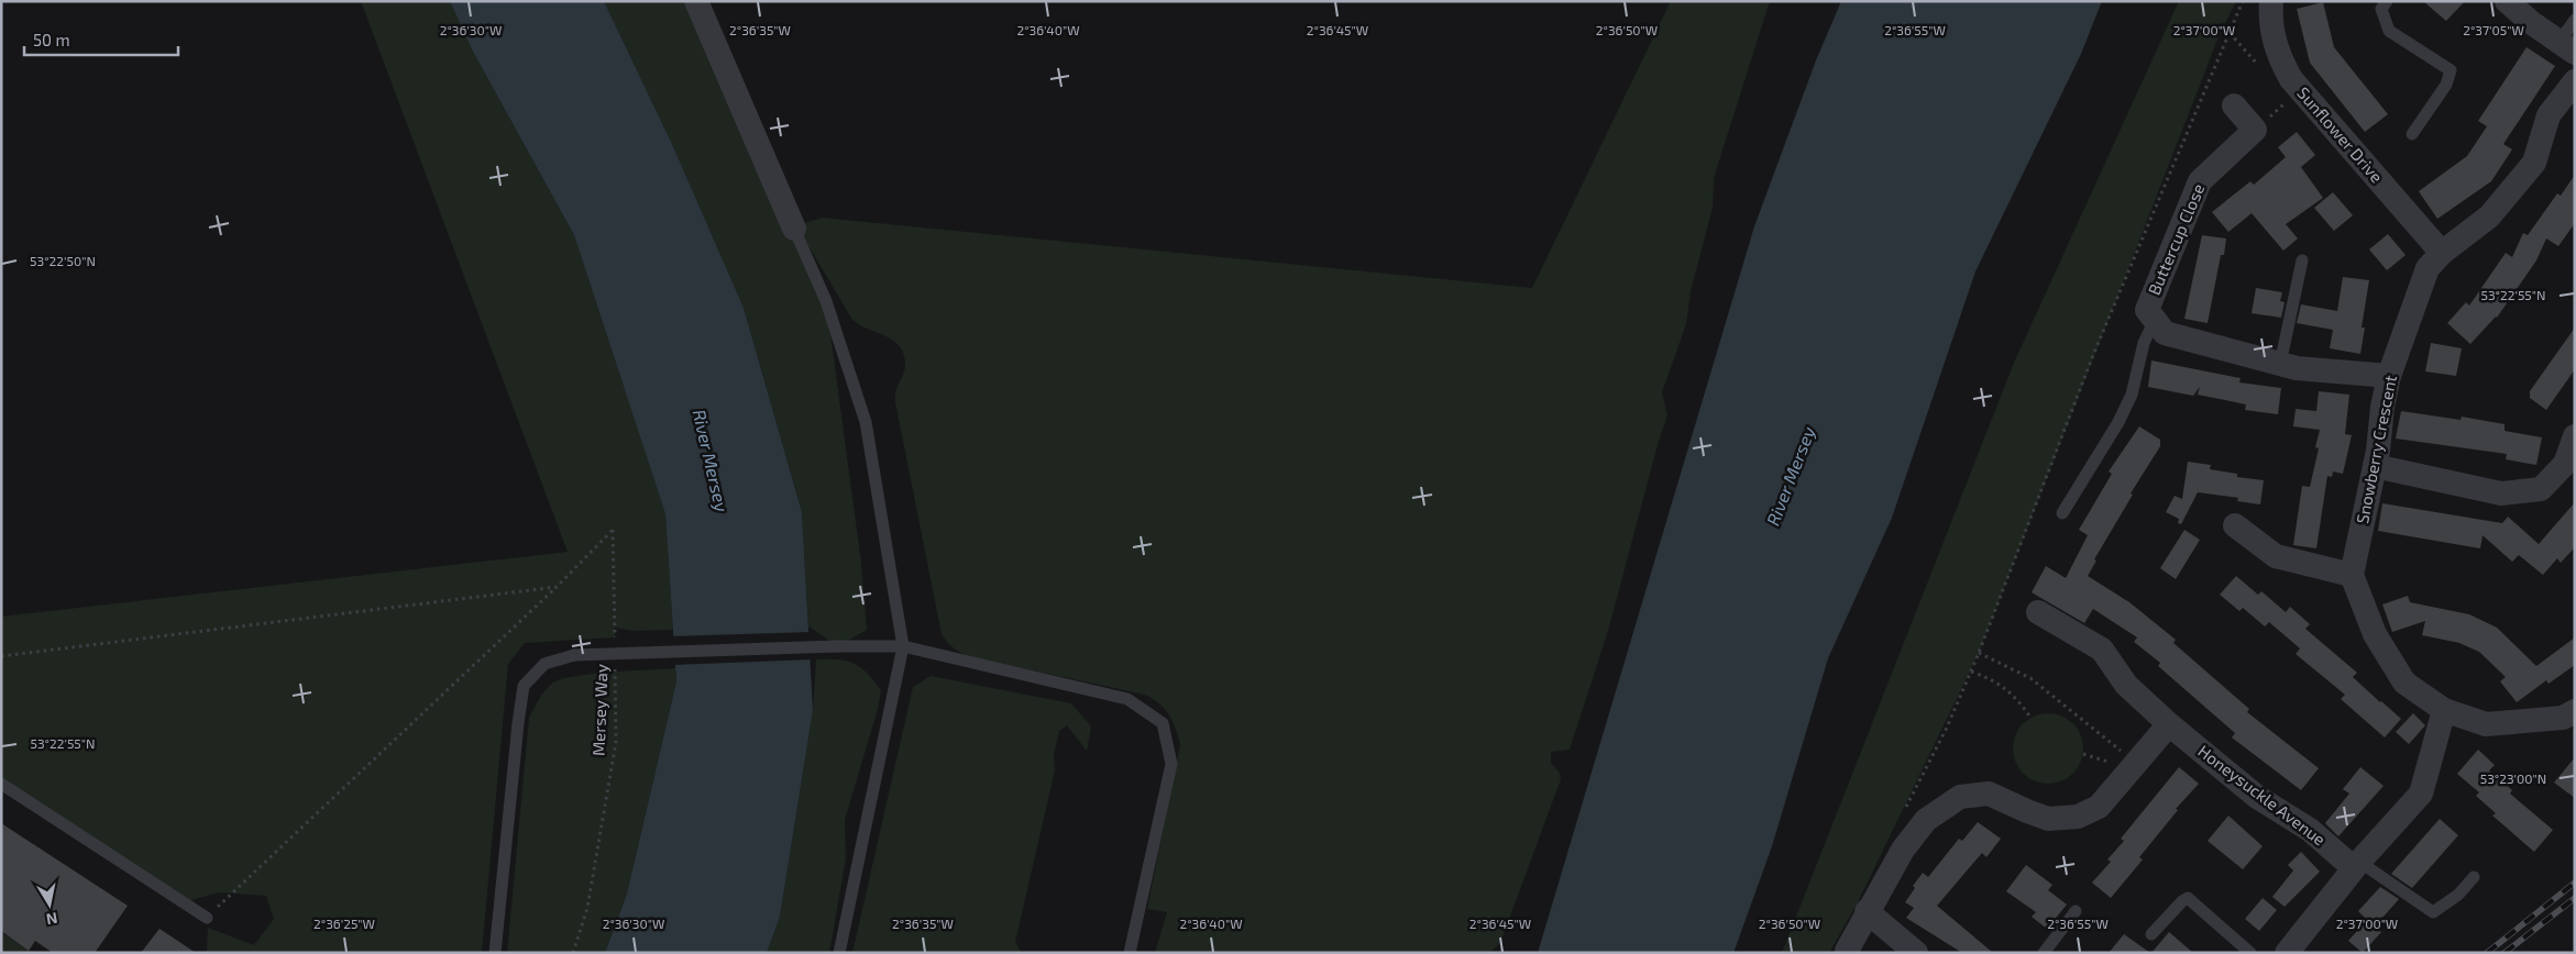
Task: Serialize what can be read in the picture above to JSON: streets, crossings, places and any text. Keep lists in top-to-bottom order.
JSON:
{
  "streets": {
    "street": [
      "Sunflower Drive",
      "Buttercup Close",
      "Snowberry Crescent",
      "Honeysuckle Avenue"
    ],
    "path": ["Mersey Way"]
  },
  "crossings": [
    ["Sunflower Drive", "Snowberry Crescent"],
    ["Buttercup Close", "Snowberry Crescent"]
  ],
  "water": ["River Mersey"],
  "scale_bar": "50 m",
  "north": "bottom",
  "coordinates": [
    "2°36'30\"W",
    "2°36'35\"W",
    "2°36'40\"W",
    "2°36'45\"W",
    "2°36'50\"W",
    "2°36'55\"W",
    "2°37'00\"W",
    "2°37'05\"W",
    "53°22'50\"N",
    "53°22'55\"N",
    "53°23'00\"N",
    "2°36'25\"W"
  ]
}
